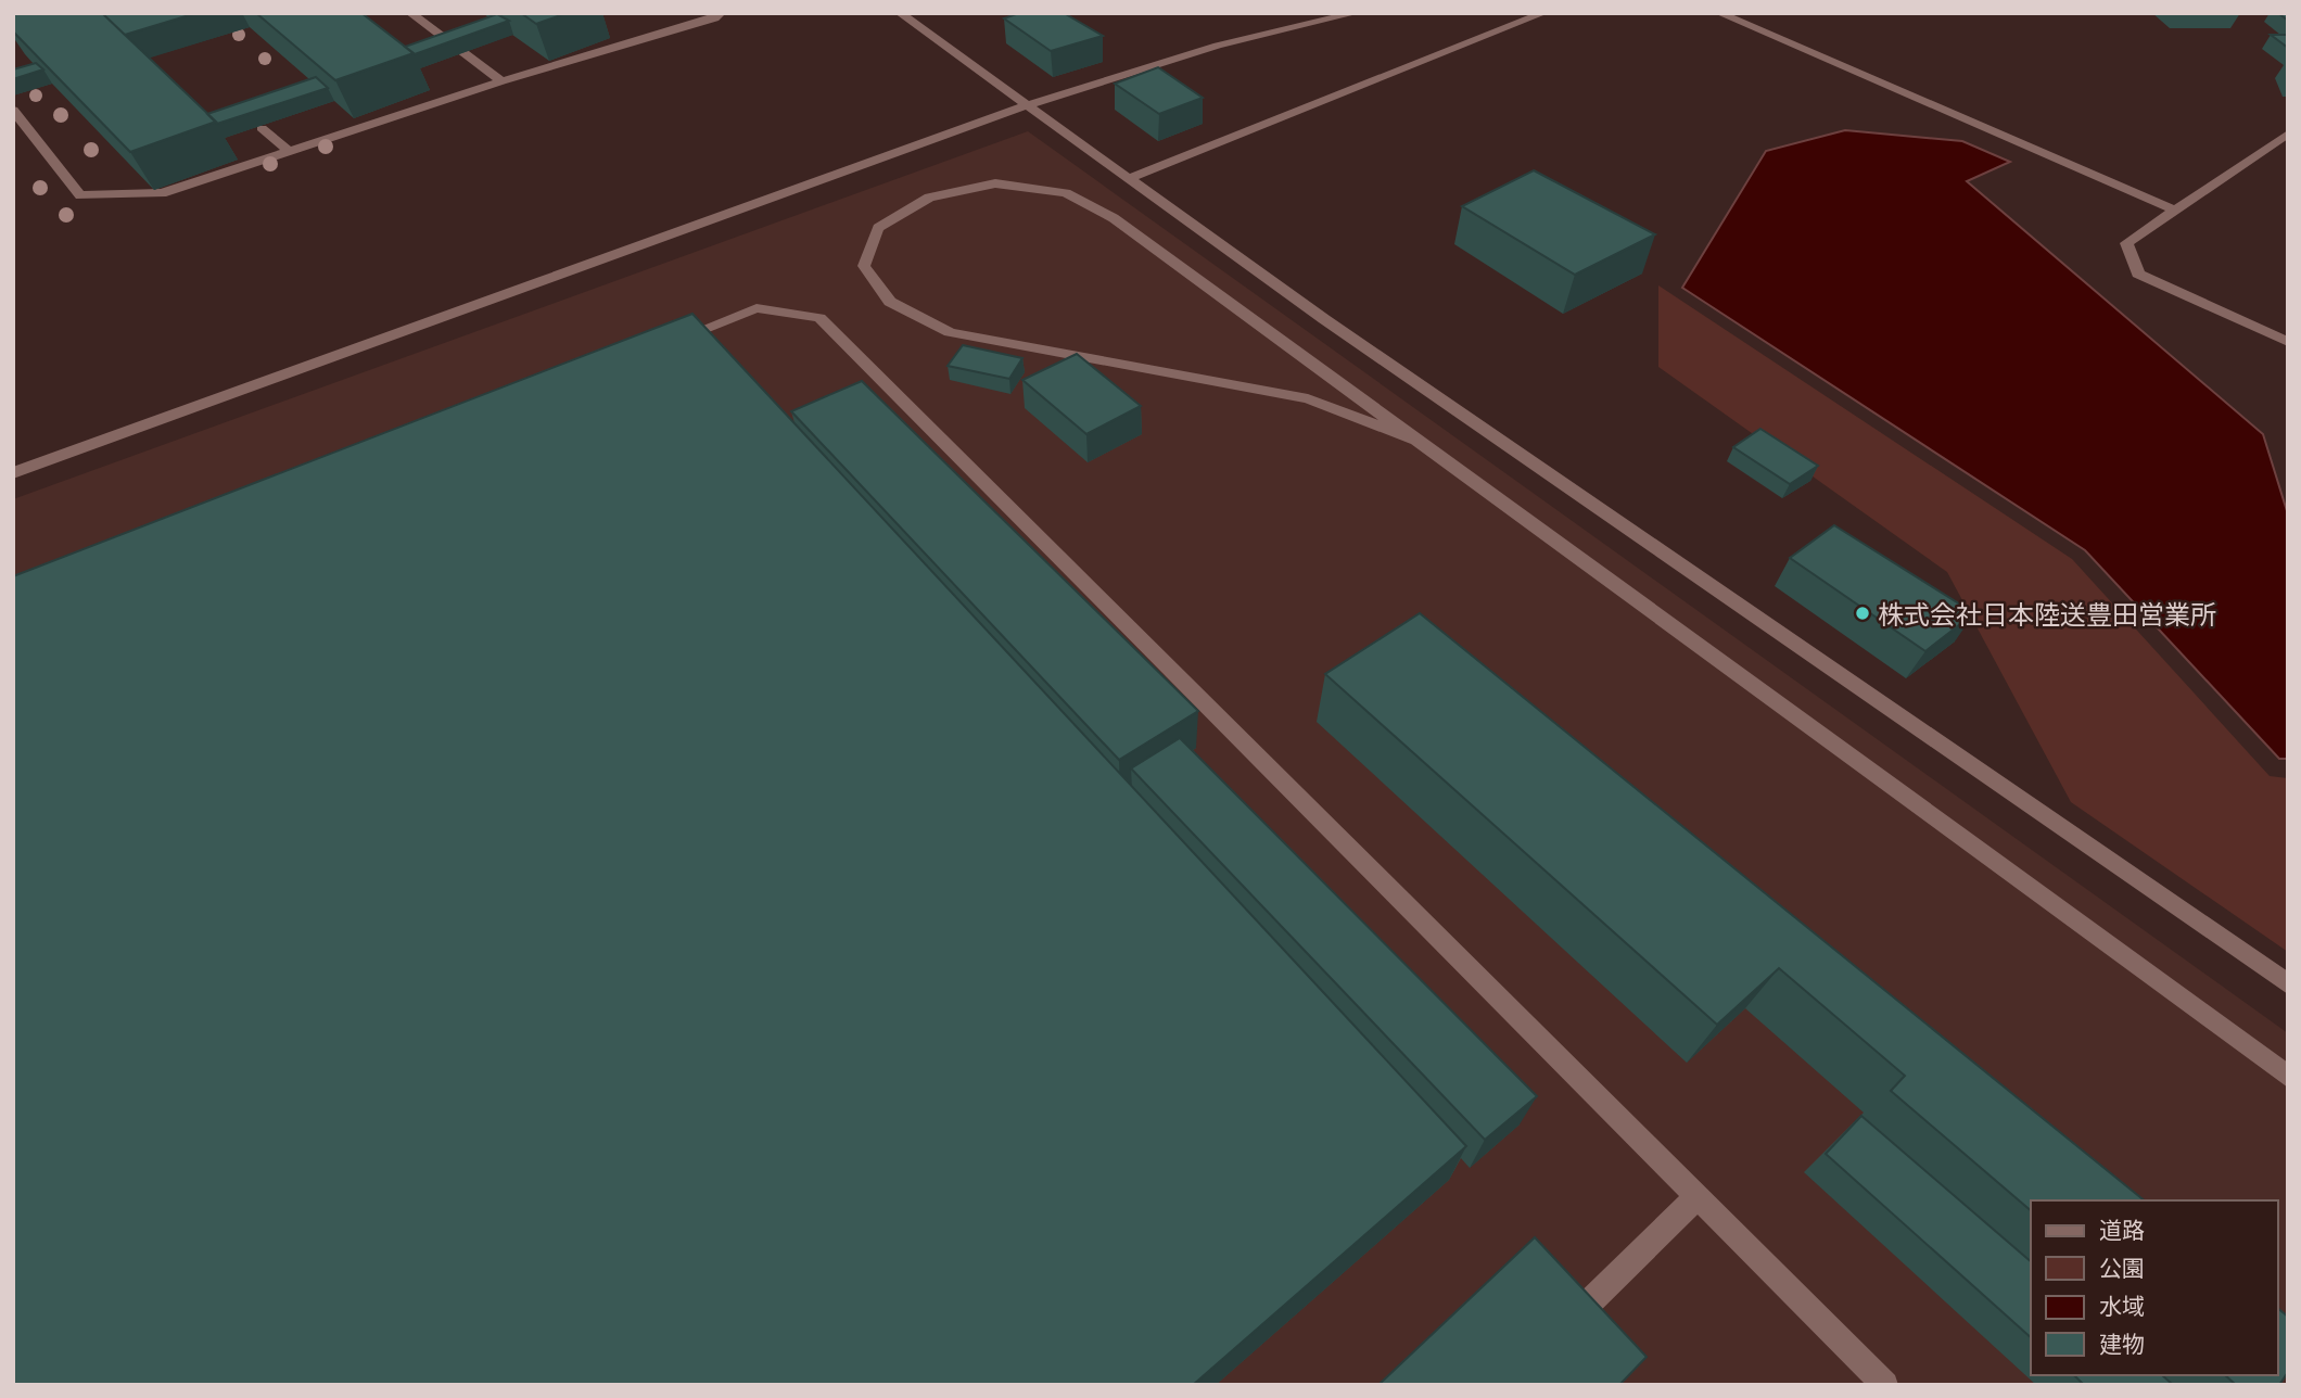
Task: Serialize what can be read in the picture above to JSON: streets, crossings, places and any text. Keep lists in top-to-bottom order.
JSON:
{
  "places": ["株式会社日本陸送豊田営業所"],
  "legend": [
    "道路",
    "公園",
    "水域",
    "建物"
  ]
}
